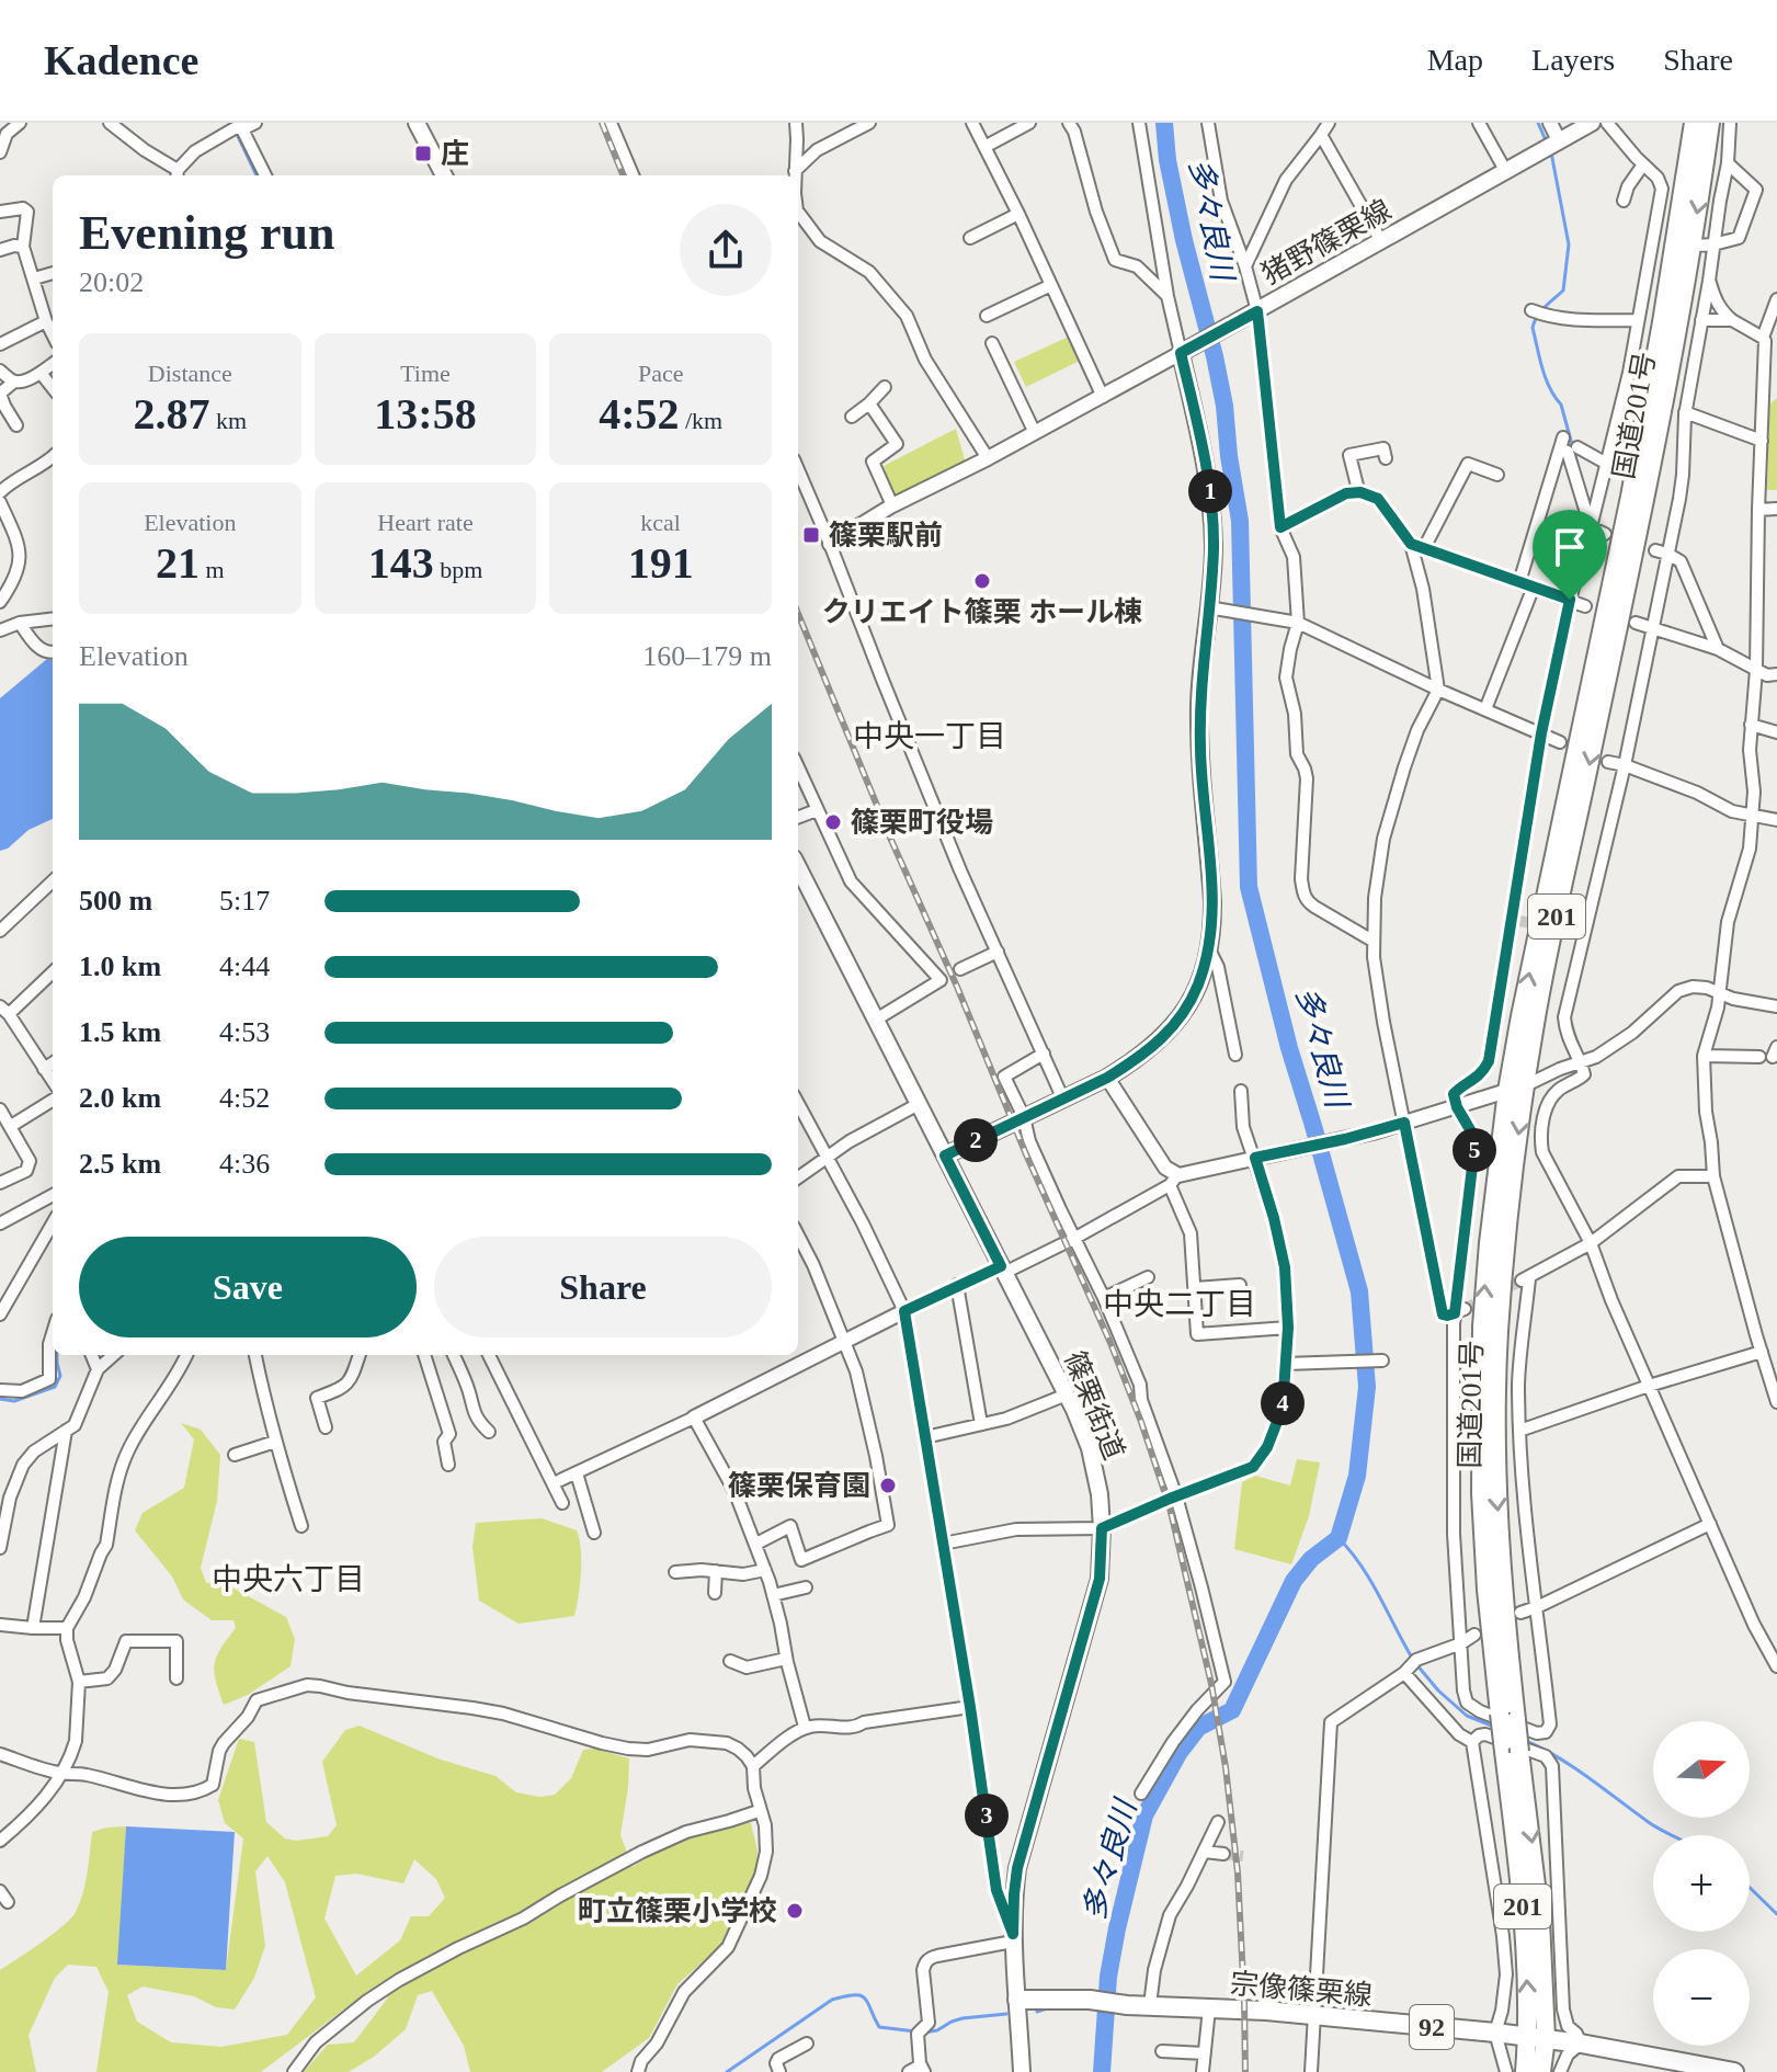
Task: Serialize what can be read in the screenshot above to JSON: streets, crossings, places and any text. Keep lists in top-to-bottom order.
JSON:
{
  "streets": {
    "main road": [
      "猪野篠栗線",
      "国道201号",
      "201",
      "篠栗街道",
      "宗像篠栗線",
      "92"
    ]
  },
  "crossings": [
    ["国道201号", "宗像篠栗線"],
    ["篠栗街道", "宗像篠栗線"]
  ],
  "districts": ["中央一丁目", "中央二丁目", "中央六丁目"],
  "water": ["多々良川"],
  "places": {
    "transit": ["庄", "篠栗駅前"],
    "other": [
      "クリエイト篠栗 ホール棟",
      "篠栗町役場",
      "篠栗保育園",
      "町立篠栗小学校"
    ]
  },
  "north": "right",
  "page": {
    "header": "Kadence",
    "nav": ["Map", "Layers", "Share"],
    "heading": ["Evening run", "20:02"],
    "stats": [
      ["Distance", "2.87 km"],
      ["Time", "13:58"],
      ["Pace", "4:52 /km"],
      ["Elevation", "21 m"],
      ["Heart rate", "143 bpm"],
      ["kcal", "191"]
    ],
    "pins": [
      "1",
      "2",
      "5",
      "4",
      "3"
    ],
    "chart": ["Elevation", "160–179 m"],
    "list": [
      {
        "name": "500 m",
        "note": "5:17"
      },
      {
        "name": "1.0 km",
        "note": "4:44"
      },
      {
        "name": "1.5 km",
        "note": "4:53"
      },
      {
        "name": "2.0 km",
        "note": "4:52"
      },
      {
        "name": "2.5 km",
        "note": "4:36"
      }
    ],
    "buttons": ["Save", "Share"],
    "map_buttons": ["+", "−"]
  }
}
